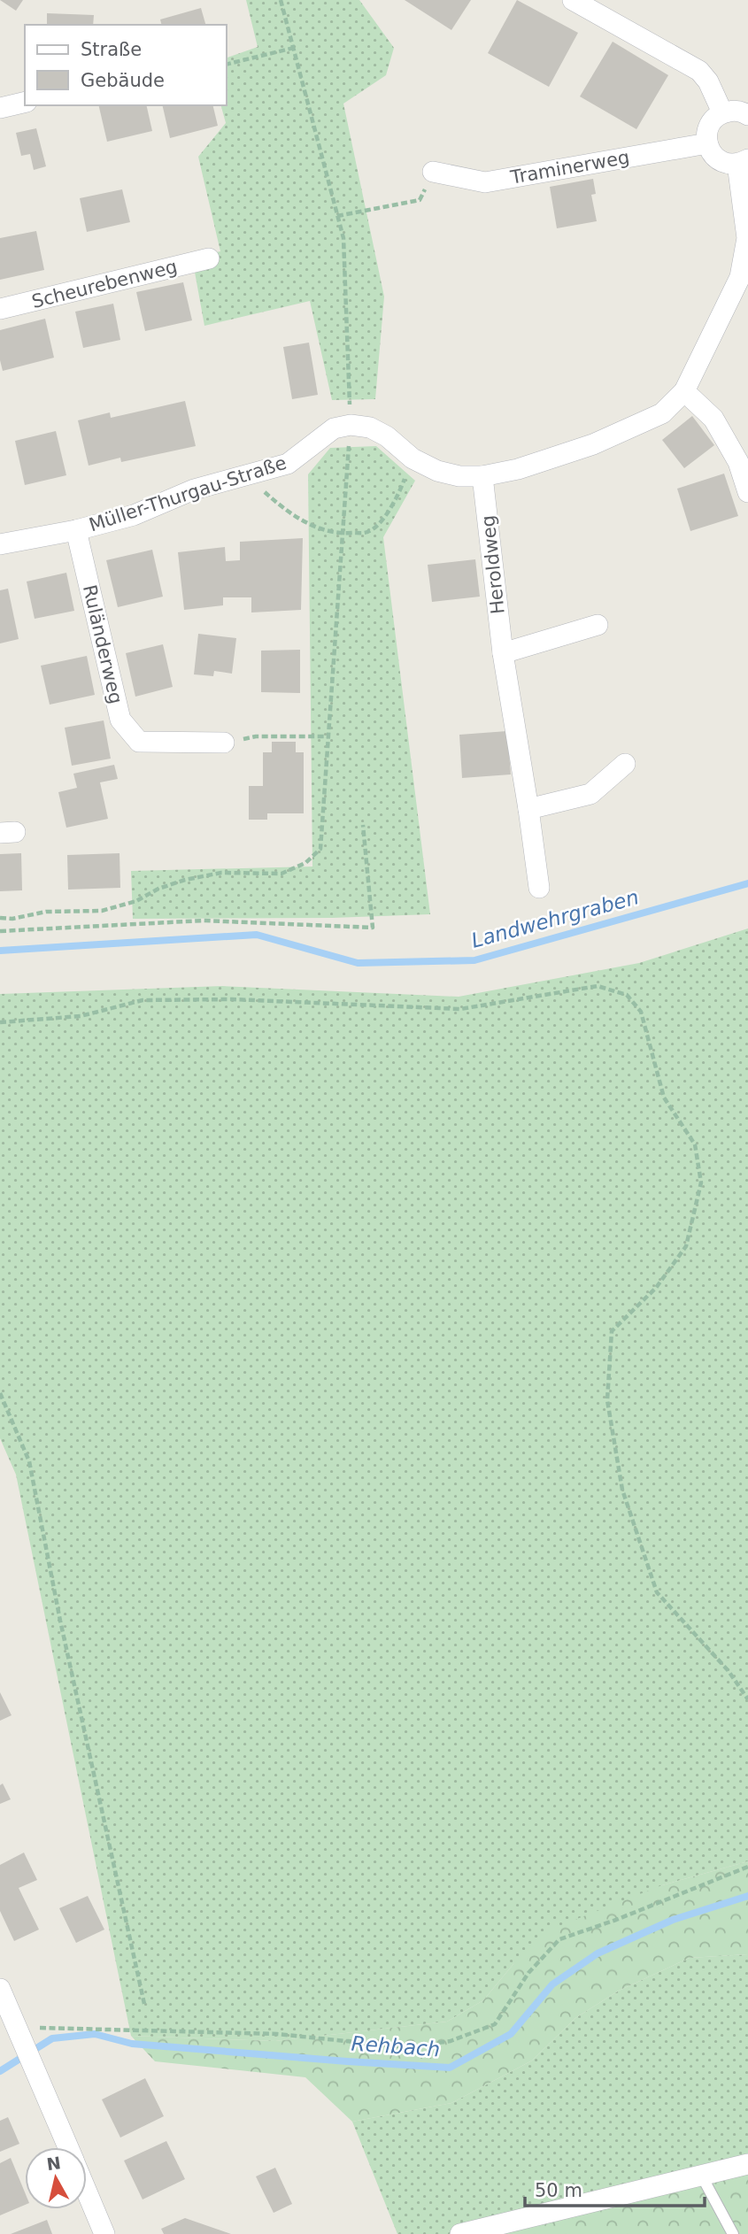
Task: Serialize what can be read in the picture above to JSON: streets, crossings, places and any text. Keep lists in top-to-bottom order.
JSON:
{
  "streets": {
    "street": [
      "Traminerweg",
      "Scheurebenweg",
      "Müller-Thurgau-Straße",
      "Heroldweg",
      "Ruländerweg"
    ]
  },
  "crossings": [
    ["Müller-Thurgau-Straße", "Ruländerweg"]
  ],
  "water": ["Landwehrgraben", "Rehbach"],
  "legend": ["Straße", "Gebäude"],
  "scale_bar": "50 m",
  "north": "top"
}
